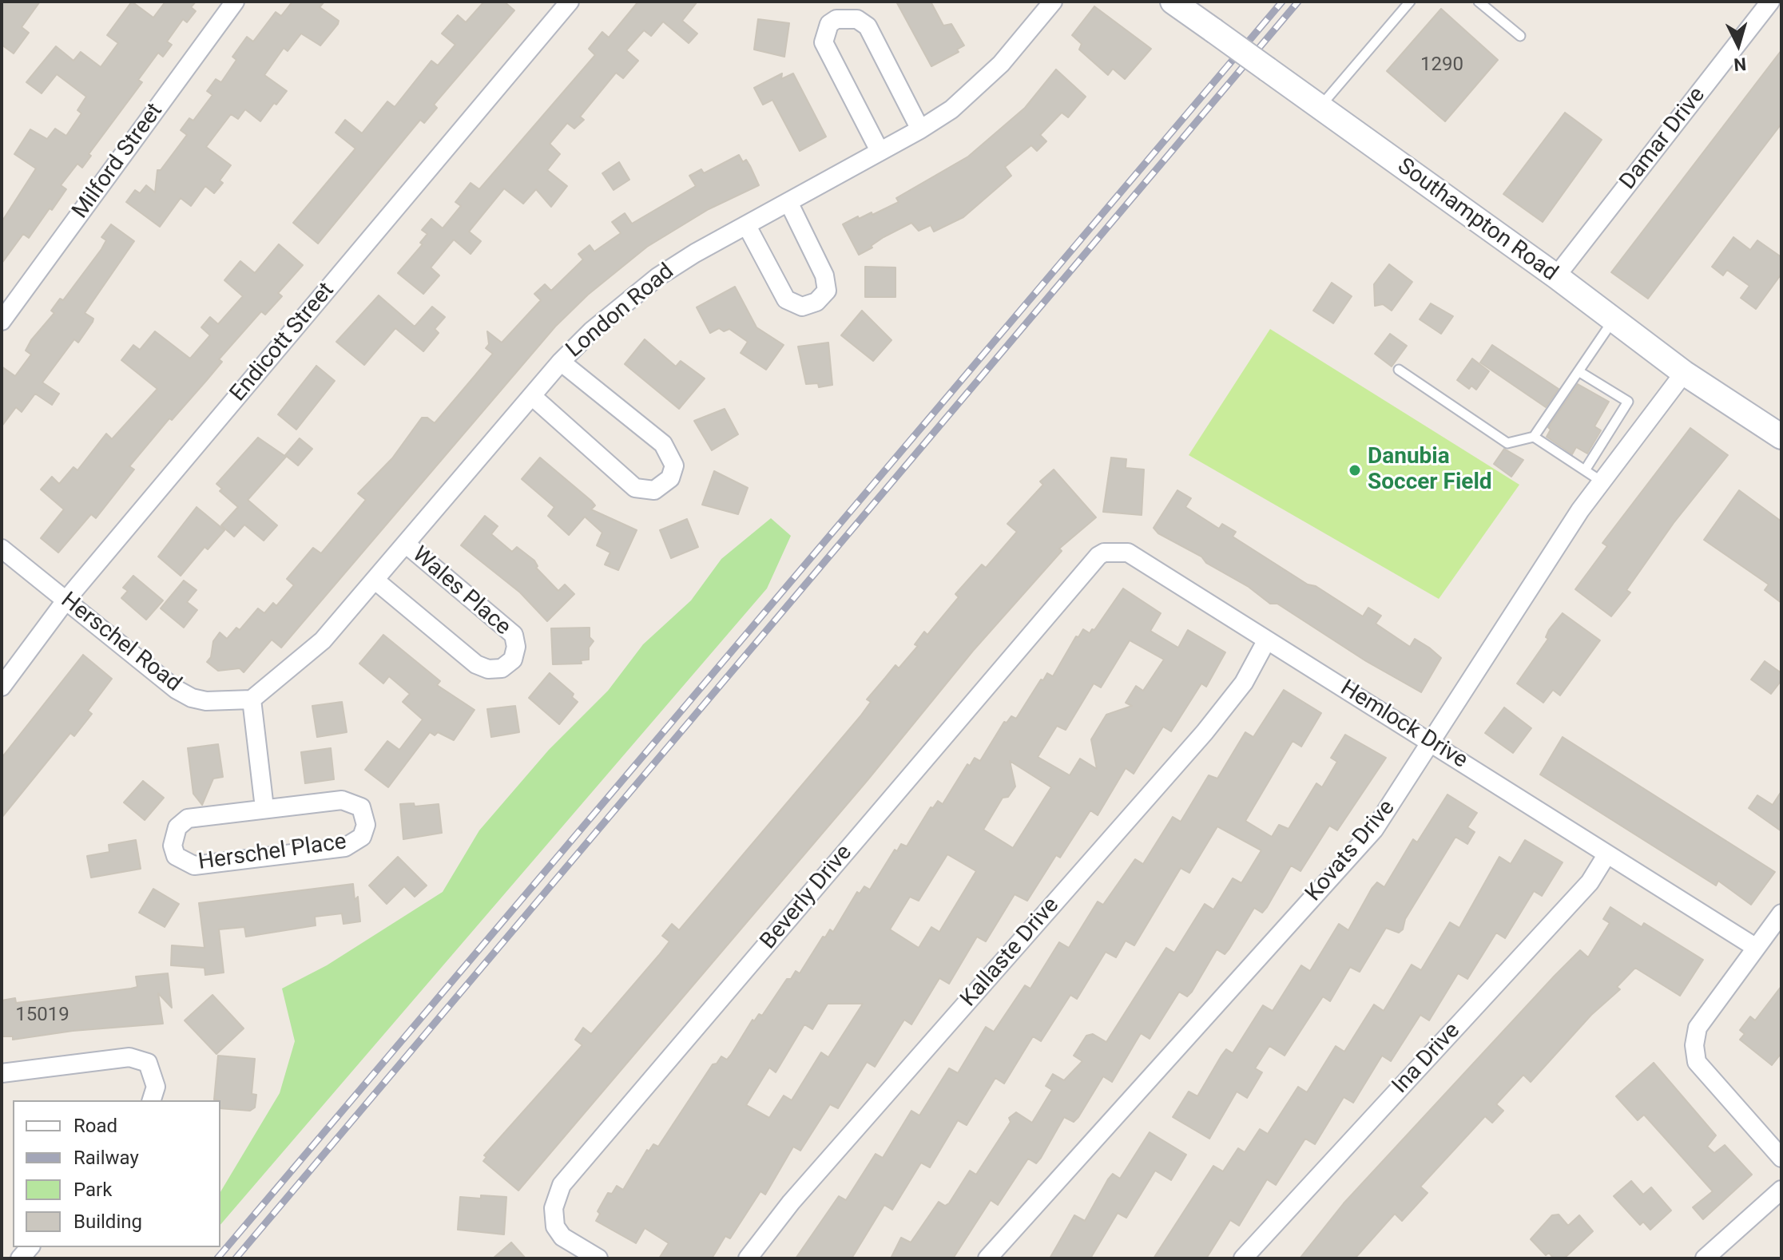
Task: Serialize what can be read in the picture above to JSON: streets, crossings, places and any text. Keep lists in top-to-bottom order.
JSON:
{
  "streets": {
    "street": [
      "Damar Drive",
      "Milford Street",
      "Southampton Road",
      "London Road",
      "Endicott Street",
      "Wales Place",
      "Herschel Road",
      "Hemlock Drive",
      "Kovats Drive",
      "Herschel Place",
      "Beverly Drive",
      "Kallaste Drive",
      "Ina Drive"
    ]
  },
  "crossings": [
    ["Damar Drive", "Southampton Road"],
    ["Southampton Road", "Kovats Drive"],
    ["London Road", "Wales Place"],
    ["London Road", "Herschel Road"],
    ["London Road", "Herschel Place"],
    ["Endicott Street", "Herschel Road"],
    ["Herschel Road", "Herschel Place"],
    ["Hemlock Drive", "Kovats Drive"],
    ["Hemlock Drive", "Beverly Drive"],
    ["Hemlock Drive", "Kallaste Drive"],
    ["Hemlock Drive", "Ina Drive"]
  ],
  "places": ["Danubia Soccer Field"],
  "house_numbers": ["1290", "15019"],
  "legend": [
    "Road",
    "Railway",
    "Park",
    "Building"
  ],
  "north": "bottom"
}
